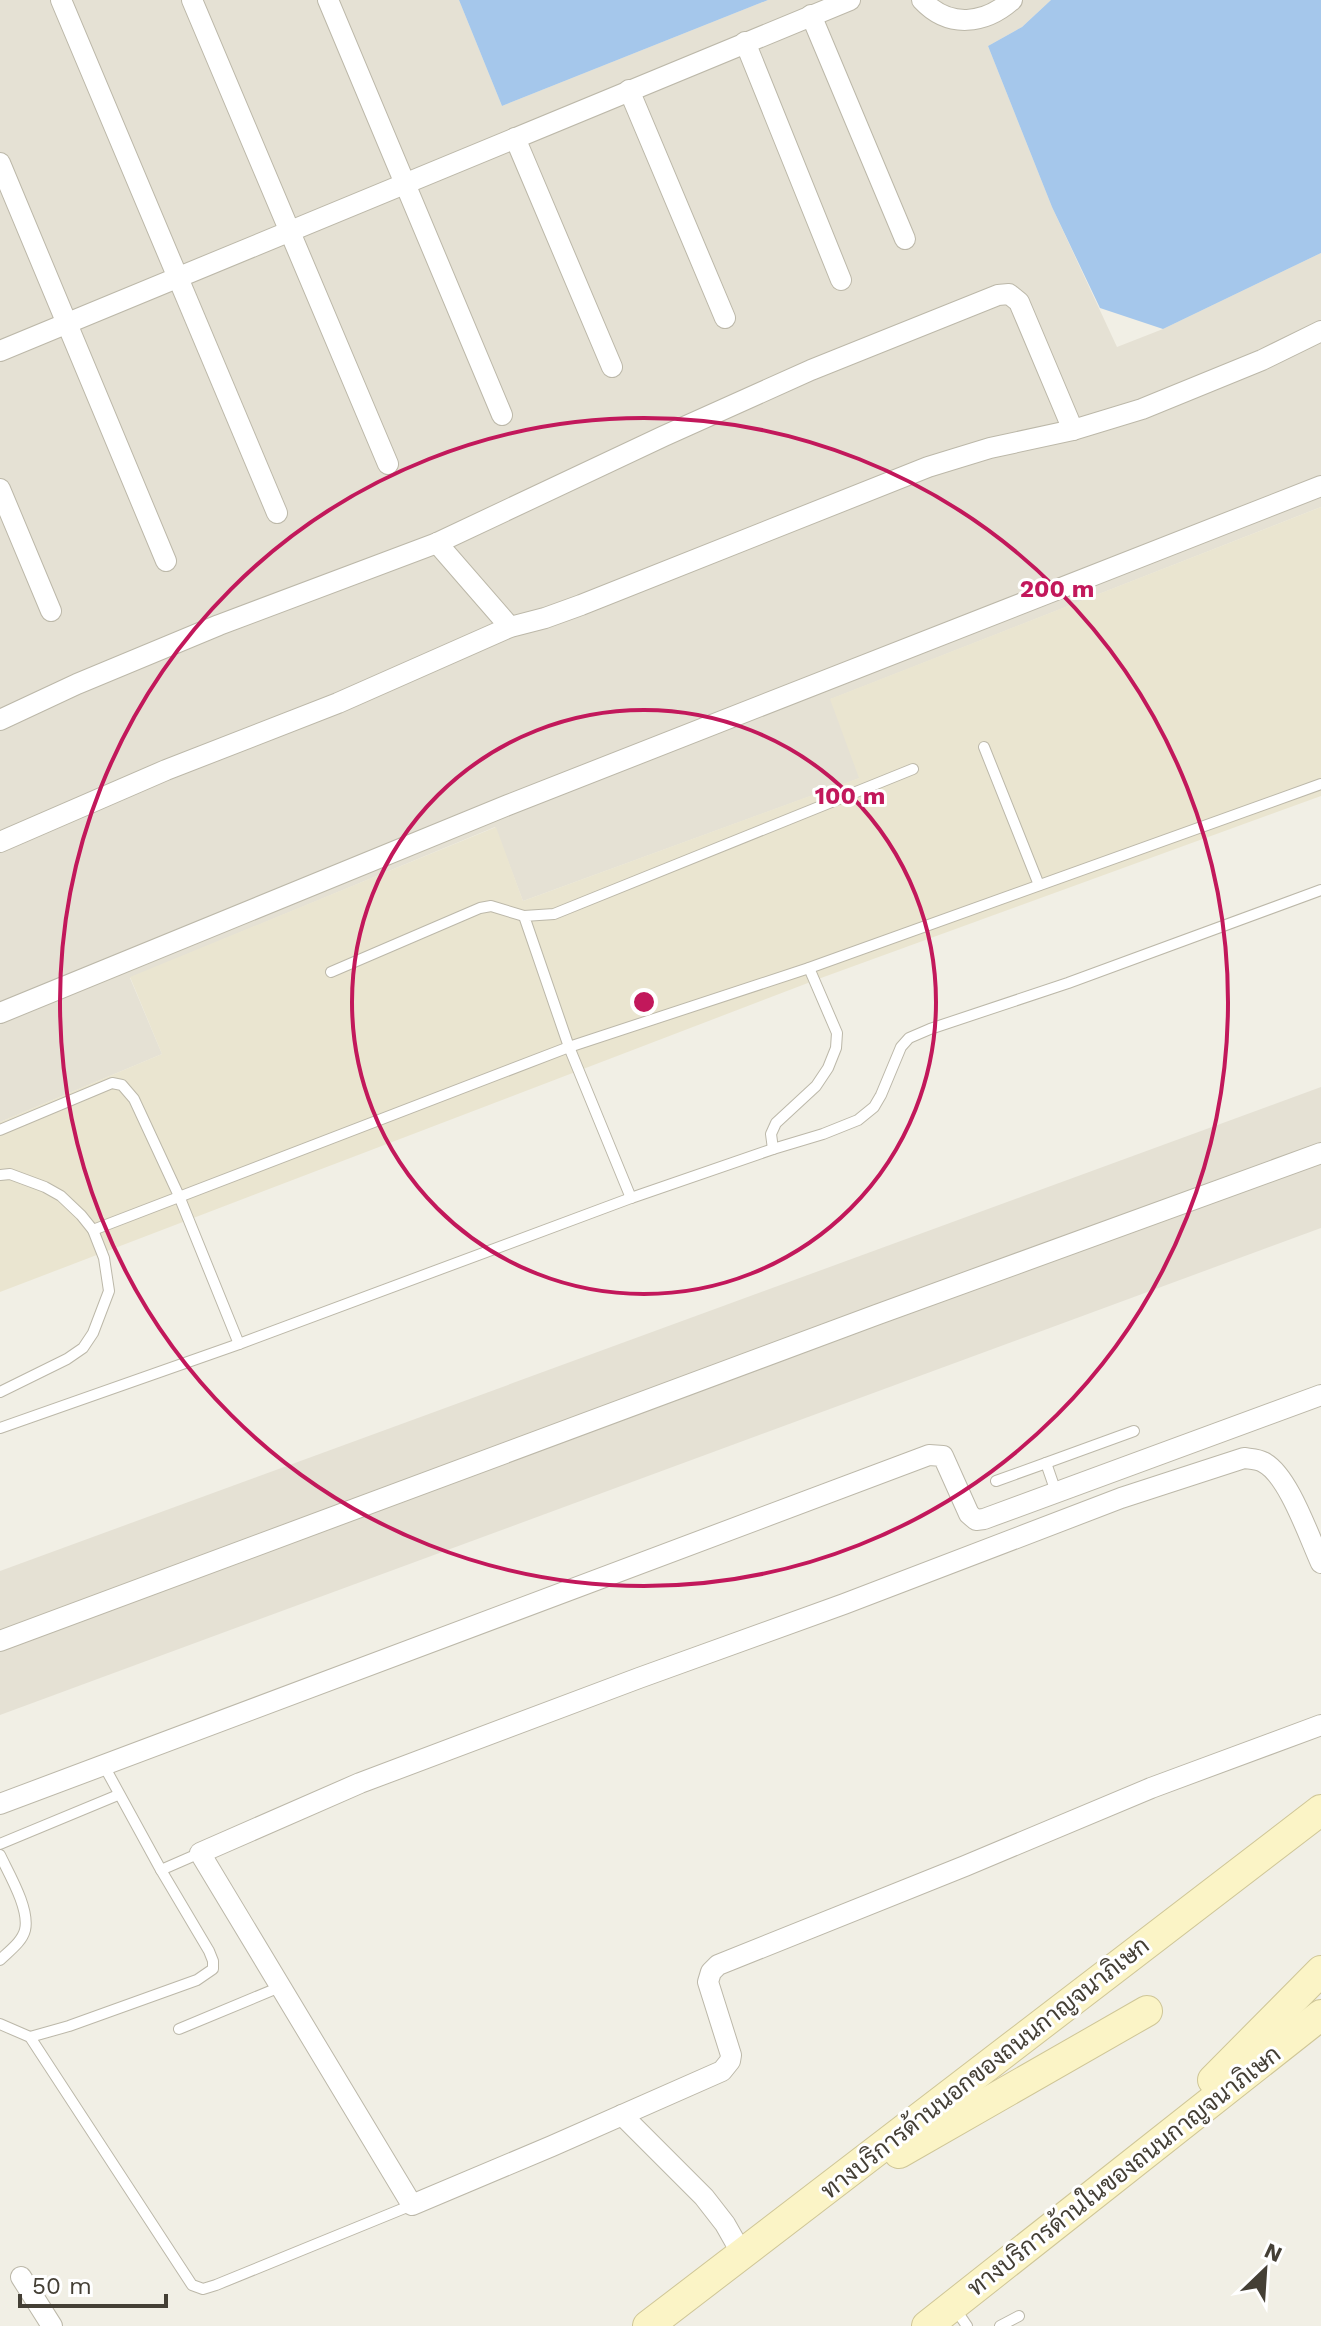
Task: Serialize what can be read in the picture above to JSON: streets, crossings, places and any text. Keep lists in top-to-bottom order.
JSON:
{
  "streets": {
    "main road": ["ทางบริการด้านนอกของถนนกาญจนาภิเษก", "ทางบริการด้านในของถนนกาญจนาภิเษก"]
  },
  "scale_bar": "50 m",
  "north": "top right",
  "rings": ["200 m", "100 m"]
}
